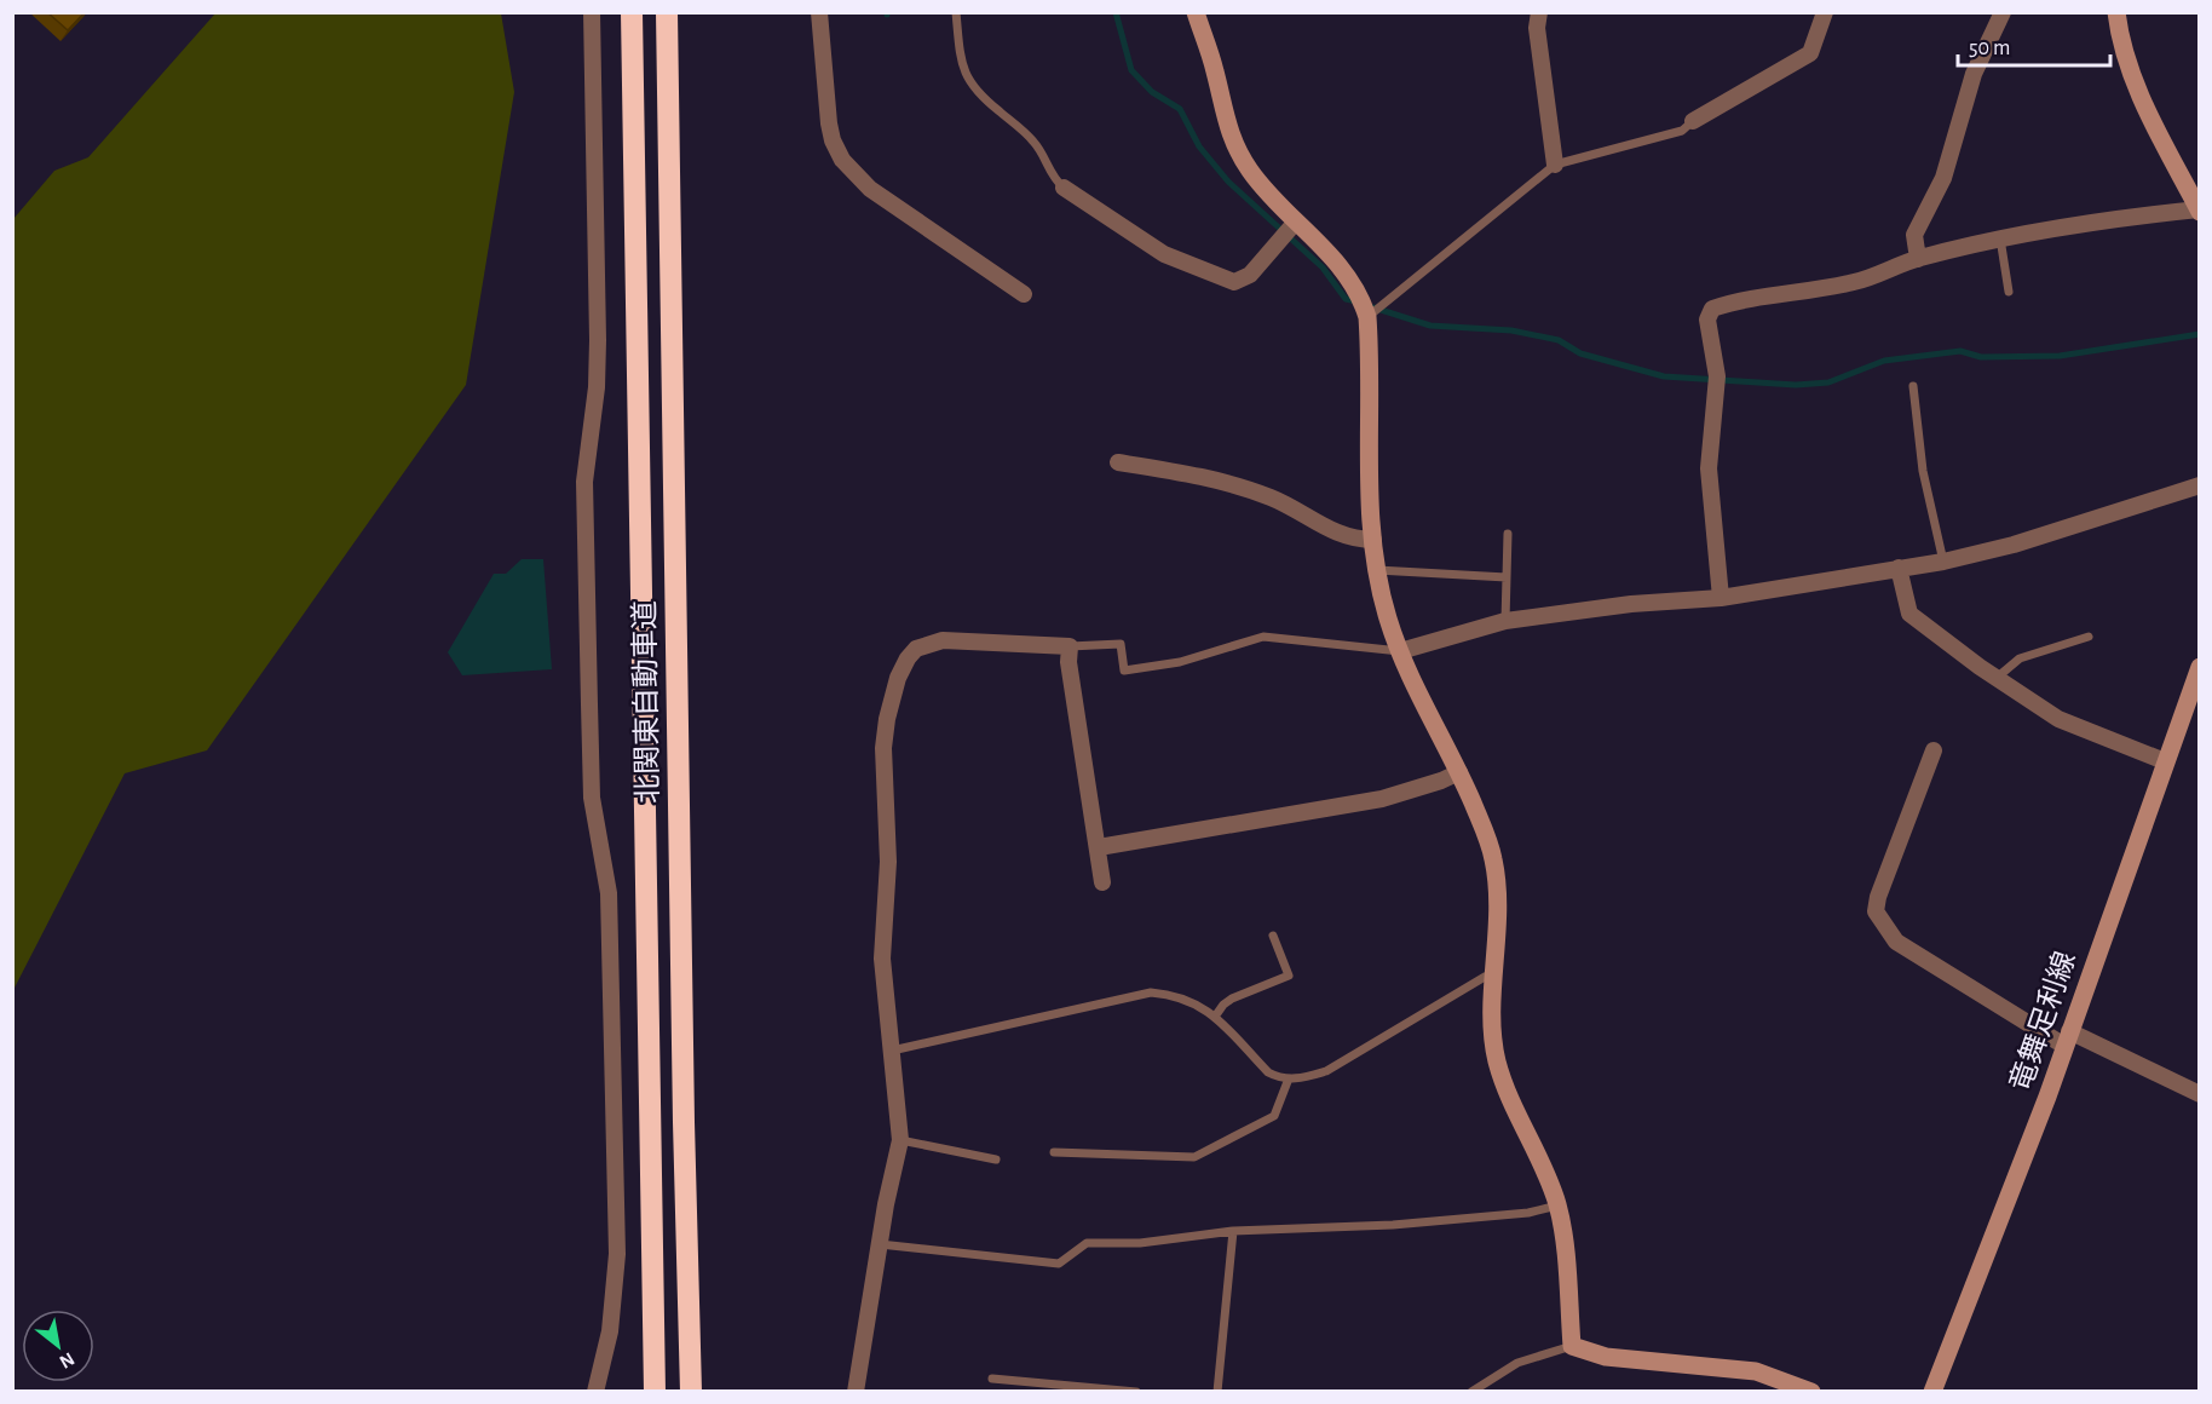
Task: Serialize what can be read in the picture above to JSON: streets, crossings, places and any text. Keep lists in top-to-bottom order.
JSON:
{
  "streets": {
    "highway": ["北関東自動車道"],
    "street": ["竜舞足利線"]
  },
  "scale_bar": "50 m",
  "north": "bottom right"
}
